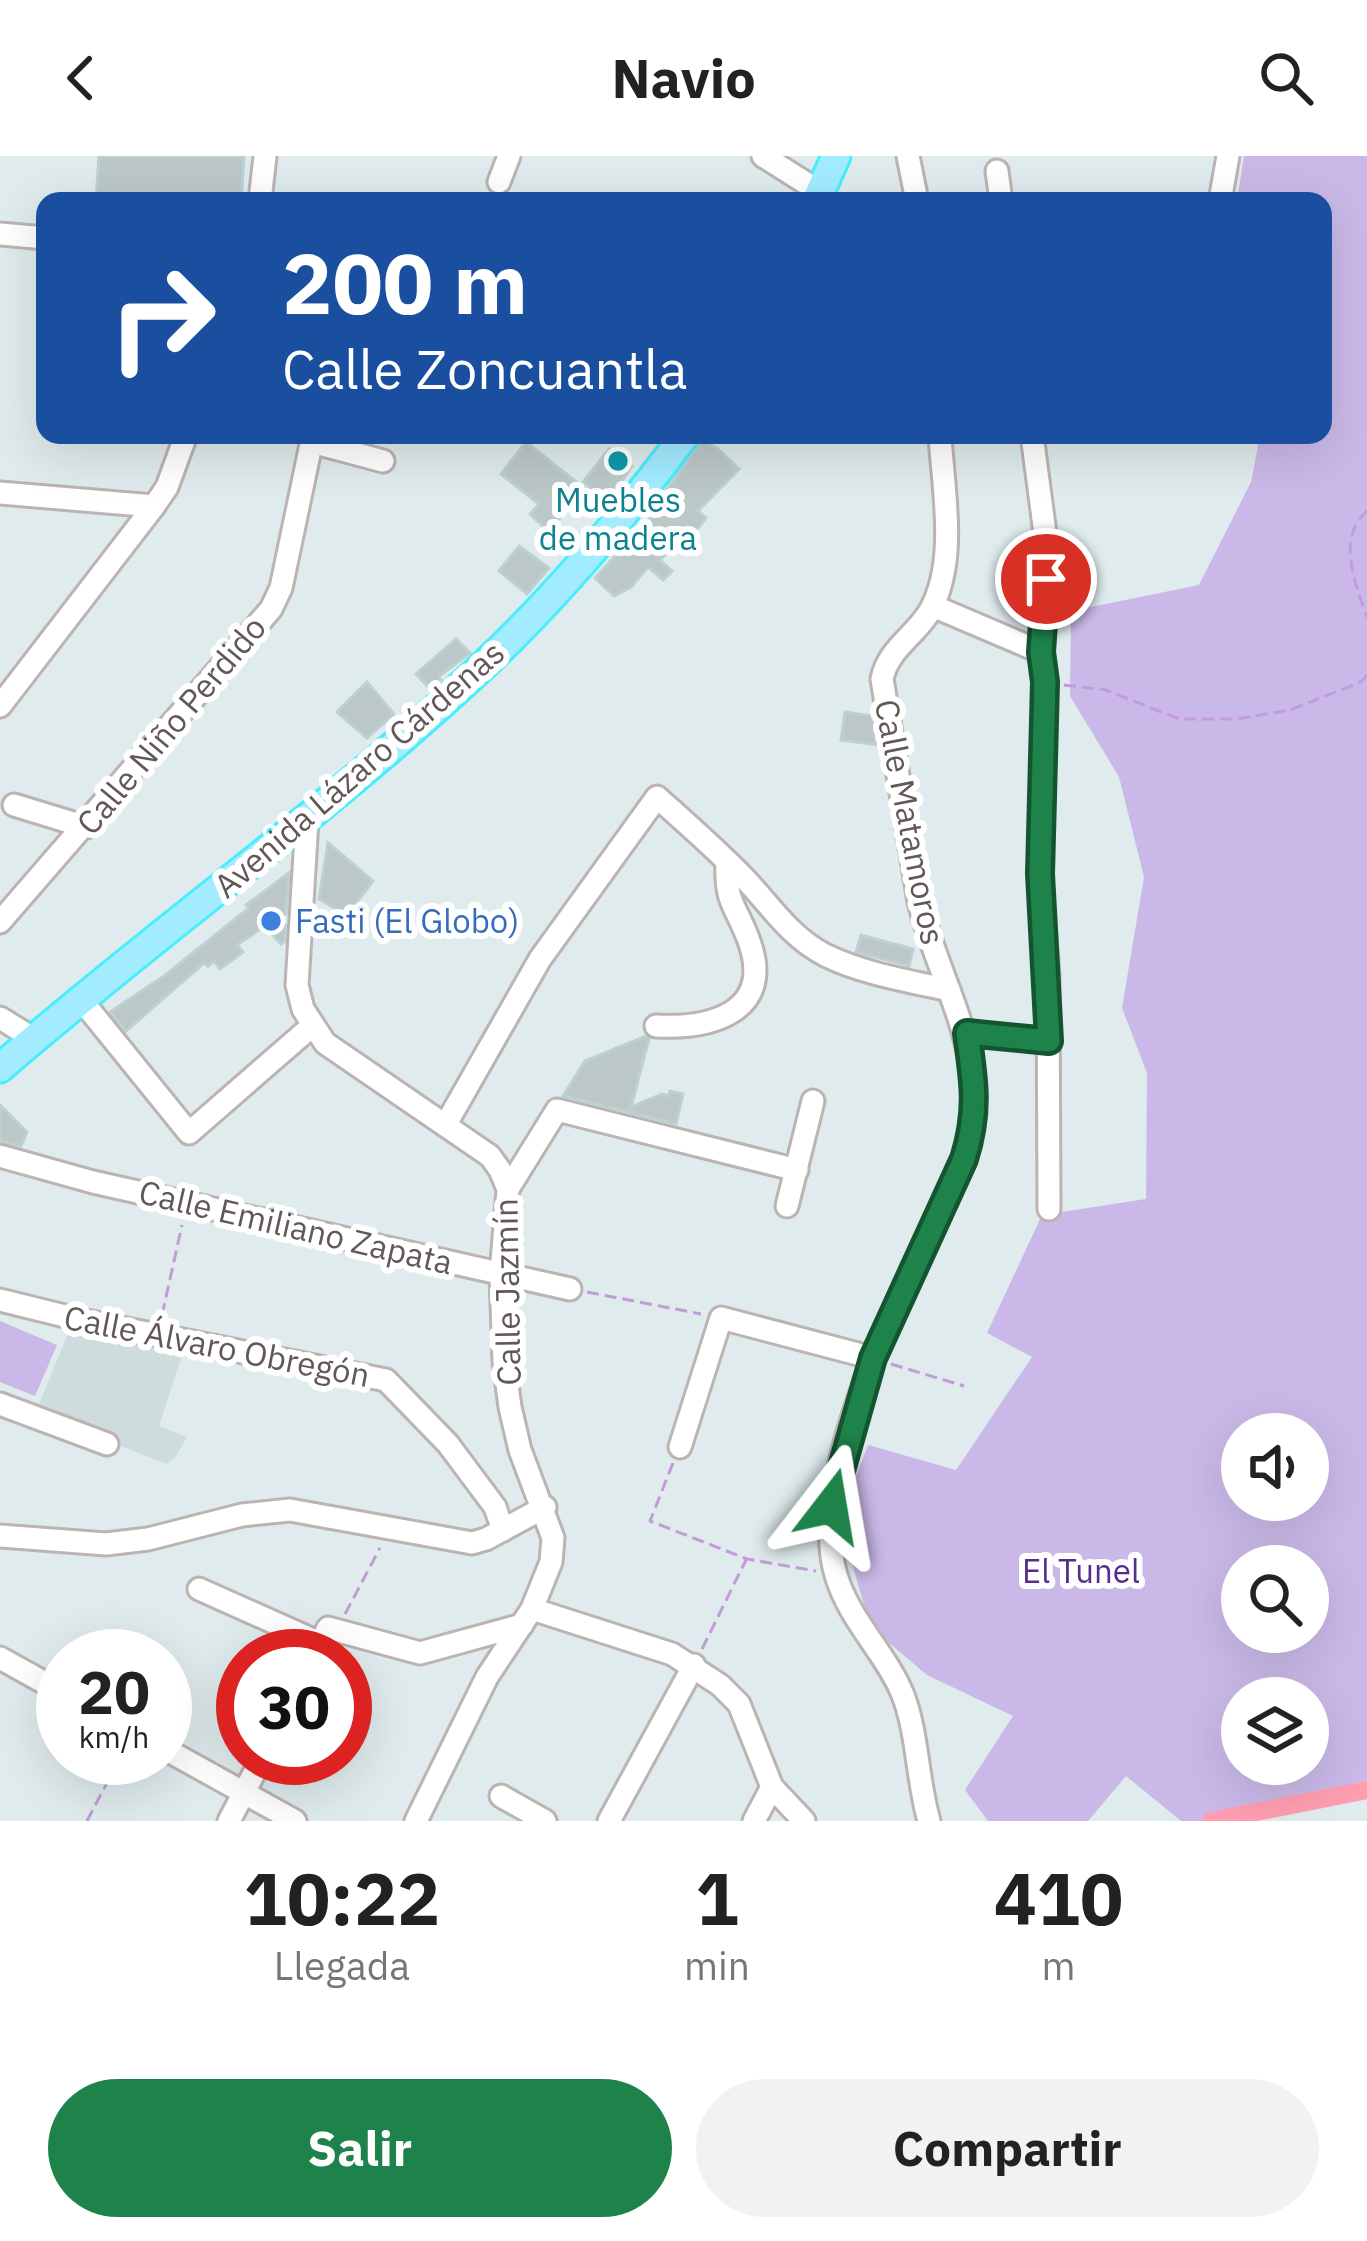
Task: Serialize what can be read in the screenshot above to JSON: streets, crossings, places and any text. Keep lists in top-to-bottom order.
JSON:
{
  "streets": {
    "main road": ["Avenida Lázaro Cárdenas"],
    "street": [
      "Calle Niño Perdido",
      "Calle Matamoros",
      "Calle Emiliano Zapata",
      "Calle Jazmín",
      "Calle Álvaro Obregón"
    ]
  },
  "crossings": [
    ["Calle Emiliano Zapata", "Calle Jazmín"]
  ],
  "parks": ["El Tunel"],
  "places": ["Muebles de madera", "Fasti (El Globo)"],
  "page": {
    "header": "Navio",
    "turn": ["200 m", "Calle Zoncuantla"],
    "speed": "20 km/h",
    "limit": "30",
    "eta": [
      "10:22",
      "Llegada",
      "1",
      "min",
      "410",
      "m"
    ],
    "buttons": ["Salir", "Compartir"]
  }
}
